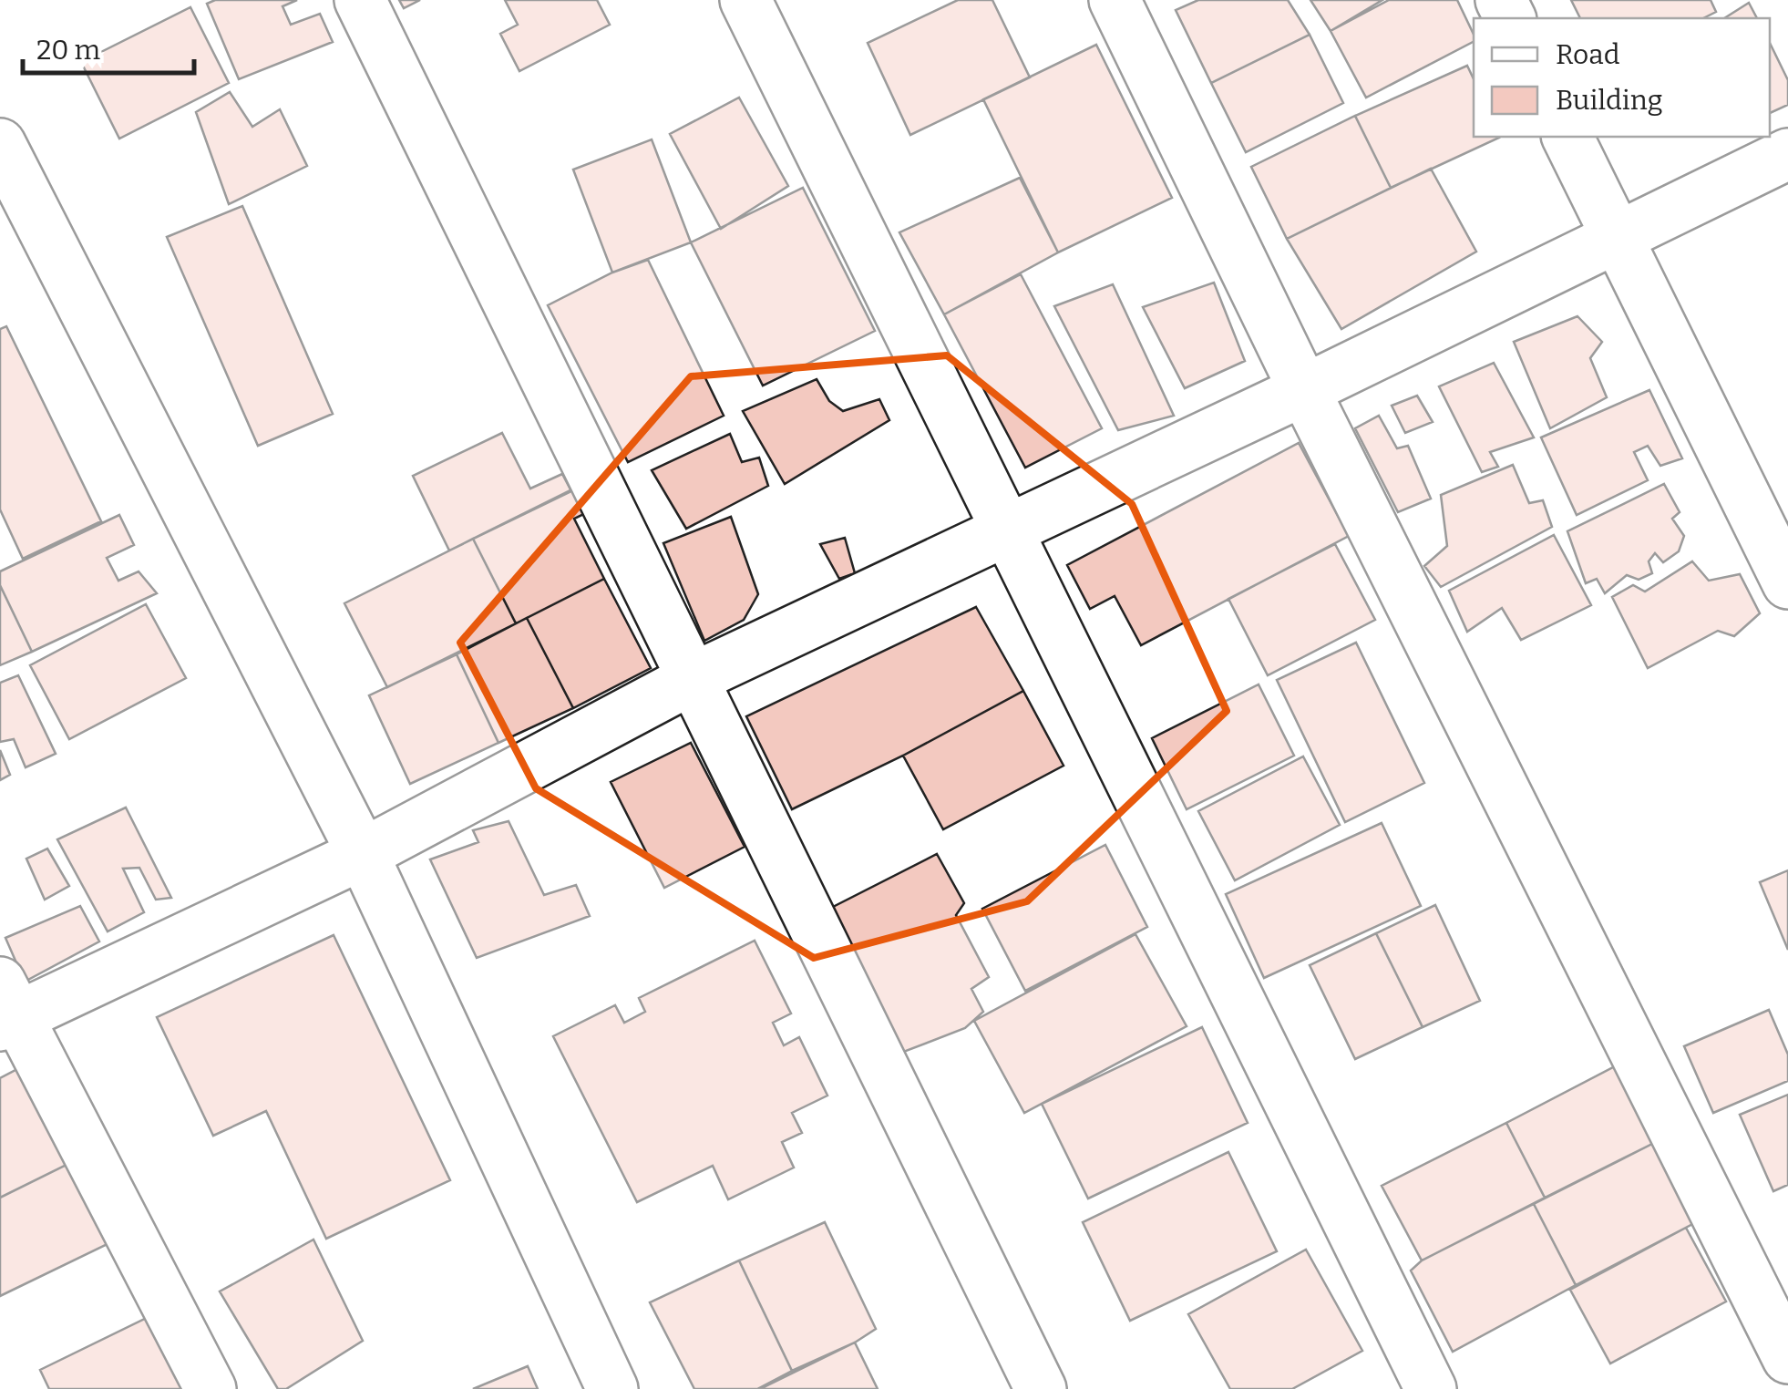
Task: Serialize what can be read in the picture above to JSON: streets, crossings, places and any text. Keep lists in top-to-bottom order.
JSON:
{
  "legend": ["Road", "Building"],
  "scale_bar": "20 m"
}
